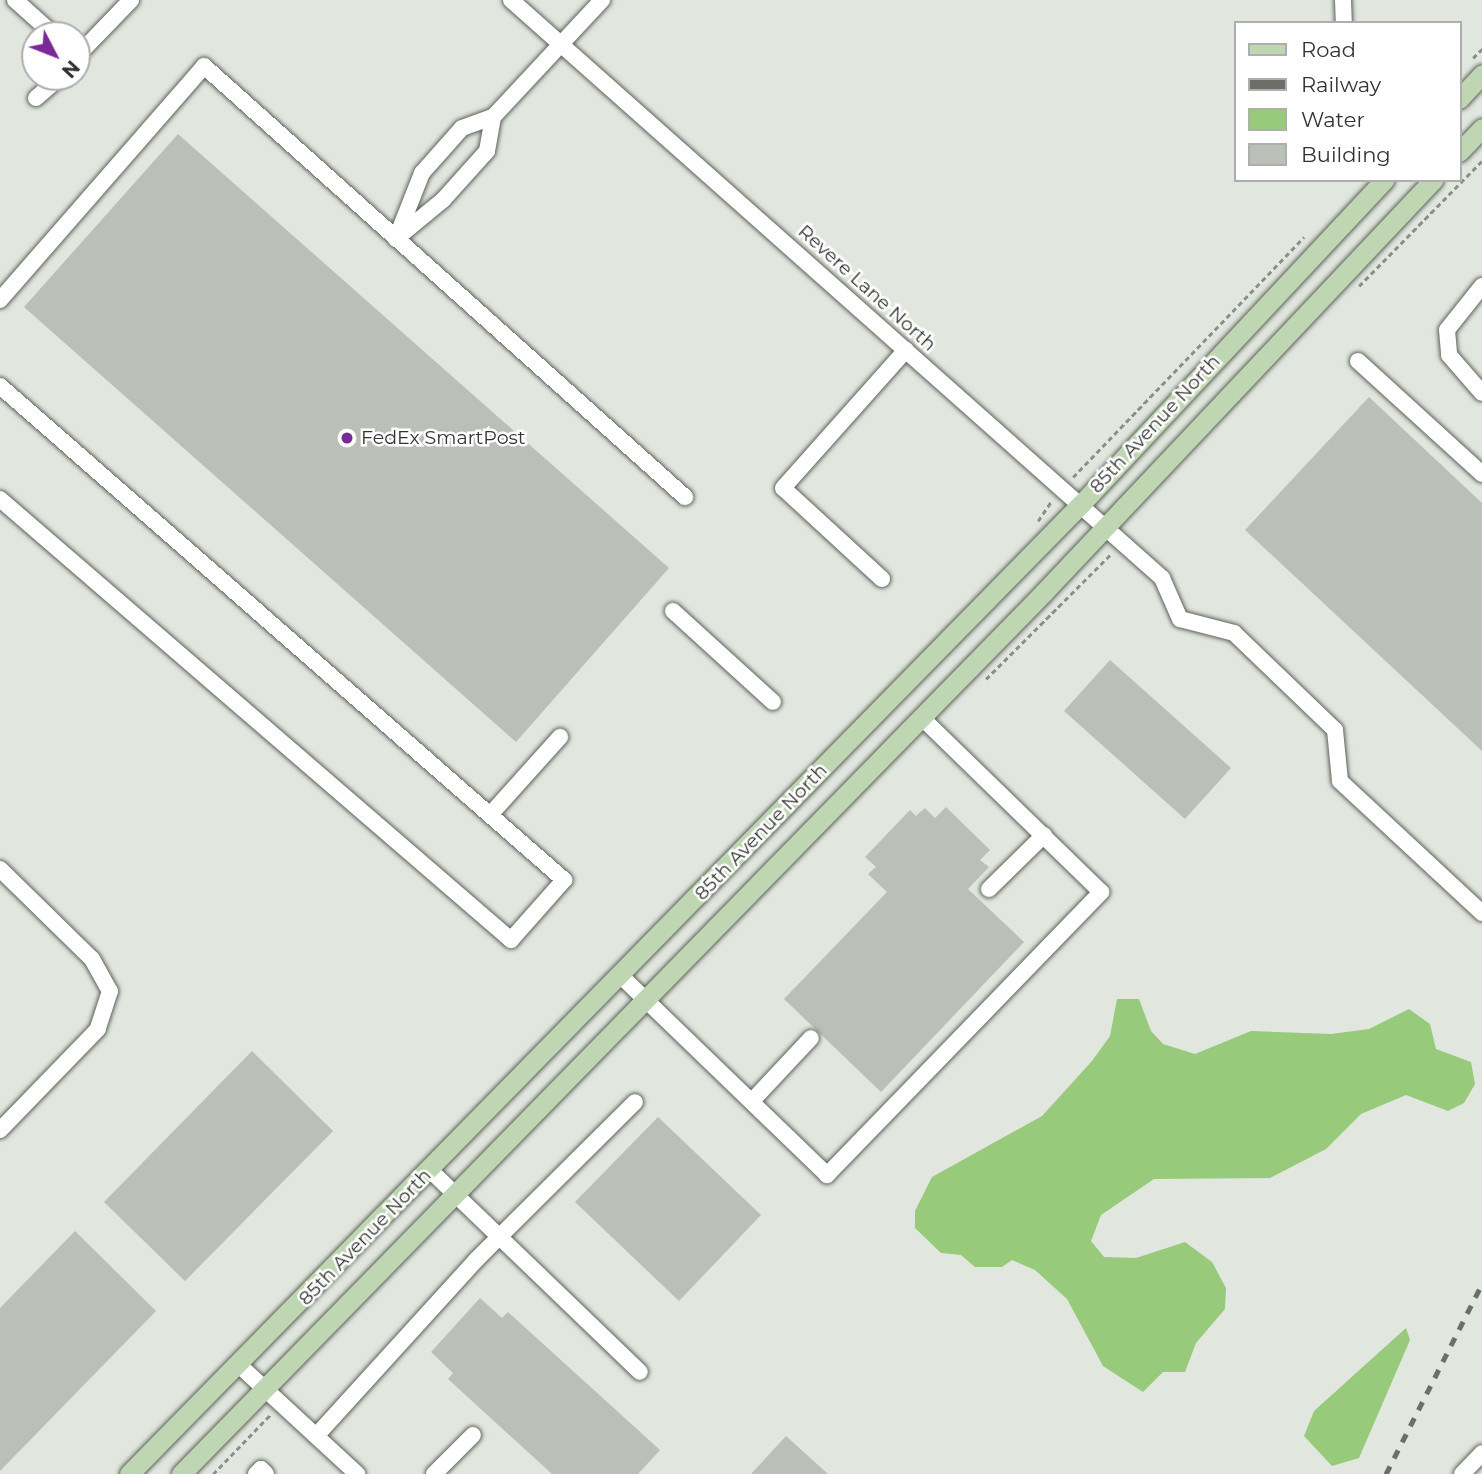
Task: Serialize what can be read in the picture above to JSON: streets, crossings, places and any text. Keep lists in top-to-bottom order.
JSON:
{
  "streets": {
    "main road": ["85th Avenue North"],
    "street": ["Revere Lane North"]
  },
  "crossings": [
    ["Revere Lane North", "85th Avenue North"]
  ],
  "places": ["FedEx SmartPost"],
  "legend": [
    "Road",
    "Railway",
    "Water",
    "Building"
  ],
  "north": "bottom right"
}
